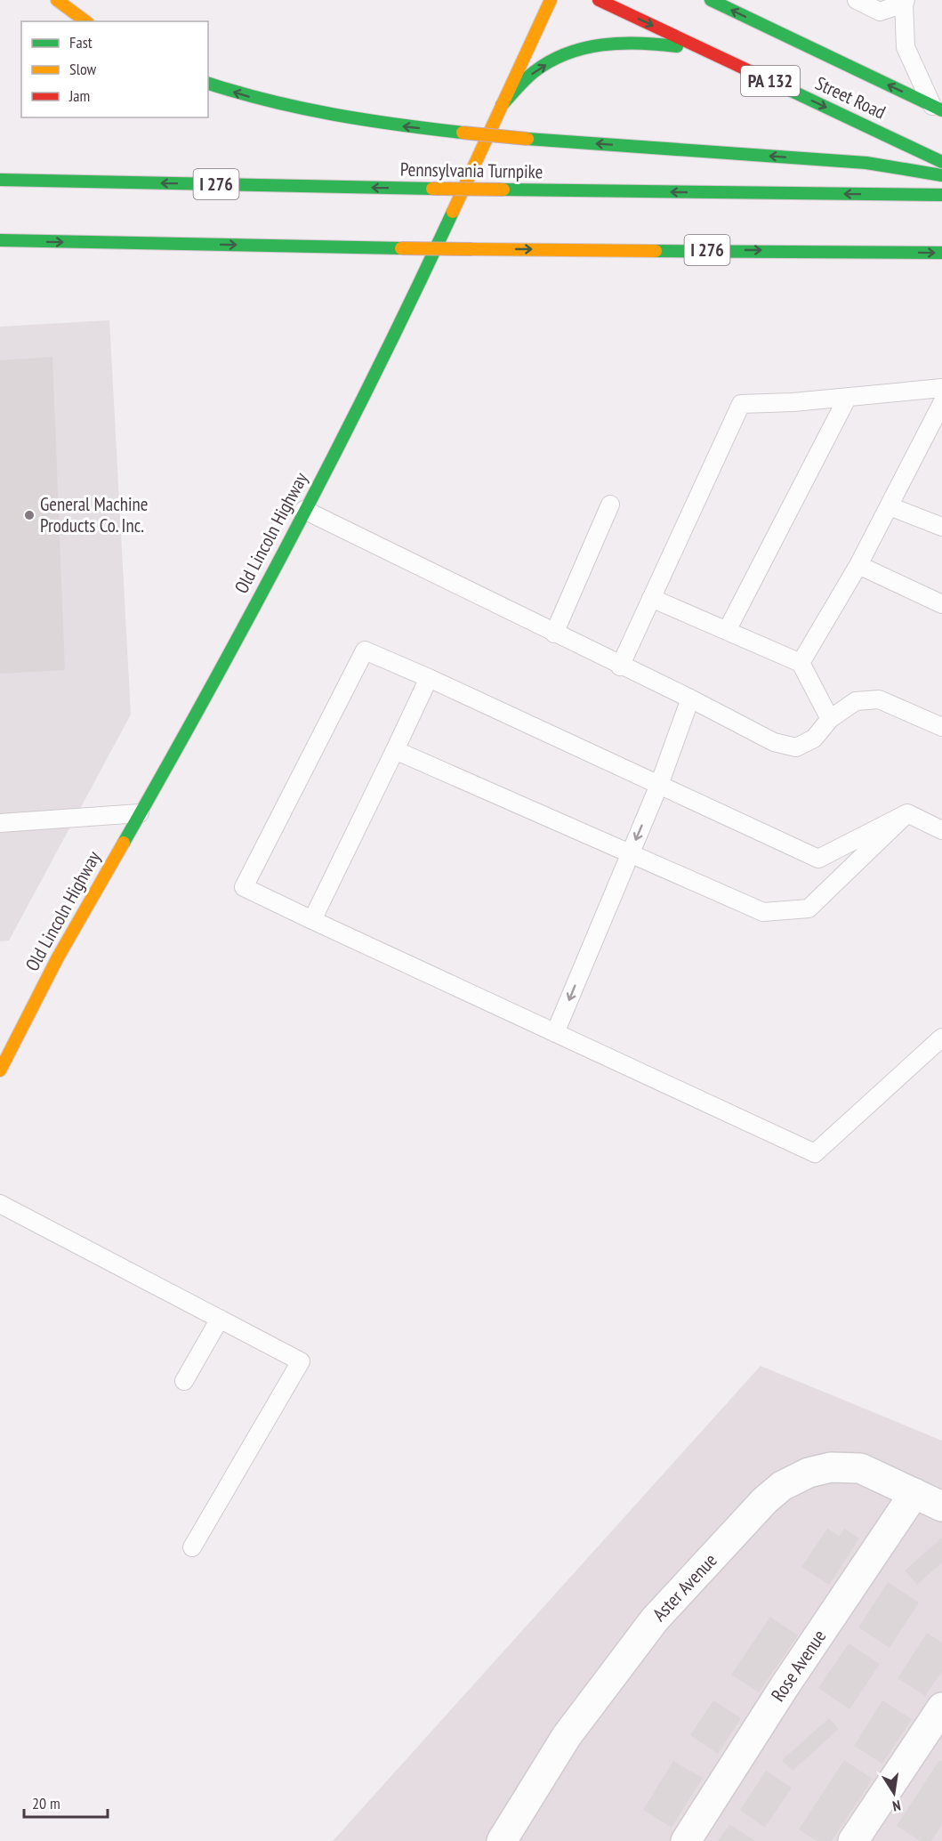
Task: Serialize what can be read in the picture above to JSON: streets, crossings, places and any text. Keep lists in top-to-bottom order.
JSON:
{
  "streets": {
    "main road": [
      "PA 132",
      "Street Road",
      "Pennsylvania Turnpike",
      "I 276",
      "Old Lincoln Highway"
    ],
    "street": ["Aster Avenue", "Rose Avenue"]
  },
  "crossings": [
    ["Aster Avenue", "Rose Avenue"]
  ],
  "places": ["General Machine Products Co. Inc."],
  "legend": ["Fast", "Slow", "Jam"],
  "scale_bar": "20 m",
  "north": "bottom"
}
